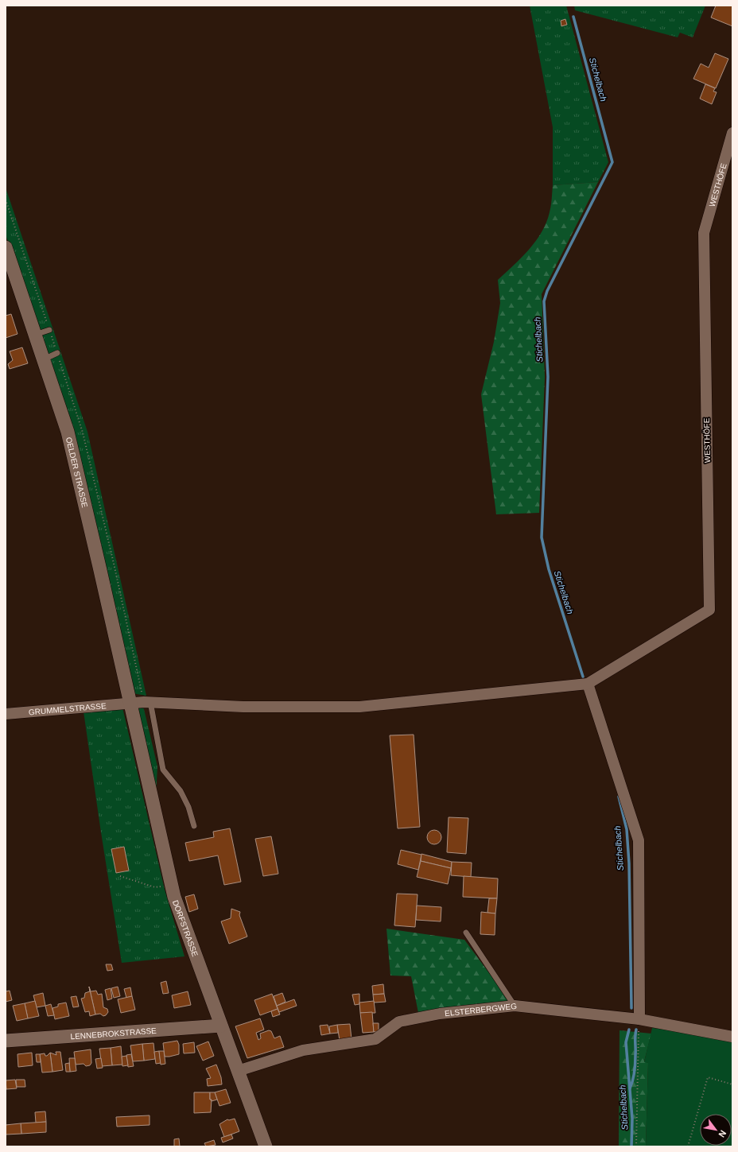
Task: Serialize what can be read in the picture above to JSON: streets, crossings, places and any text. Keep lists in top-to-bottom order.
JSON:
{
  "streets": {
    "street": [
      "WESTHÖFE",
      "OELDER STRASSE",
      "GRUMMELSTRASSE",
      "DORFSTRASSE",
      "ELSTERBERGWEG",
      "LENNEBROKSTRASSE"
    ]
  },
  "crossings": [
    ["WESTHÖFE", "GRUMMELSTRASSE"],
    ["OELDER STRASSE", "GRUMMELSTRASSE"],
    ["OELDER STRASSE", "DORFSTRASSE"],
    ["GRUMMELSTRASSE", "DORFSTRASSE"],
    ["DORFSTRASSE", "ELSTERBERGWEG"],
    ["DORFSTRASSE", "LENNEBROKSTRASSE"]
  ],
  "water": ["Stichelbach"],
  "north": "bottom right"
}
